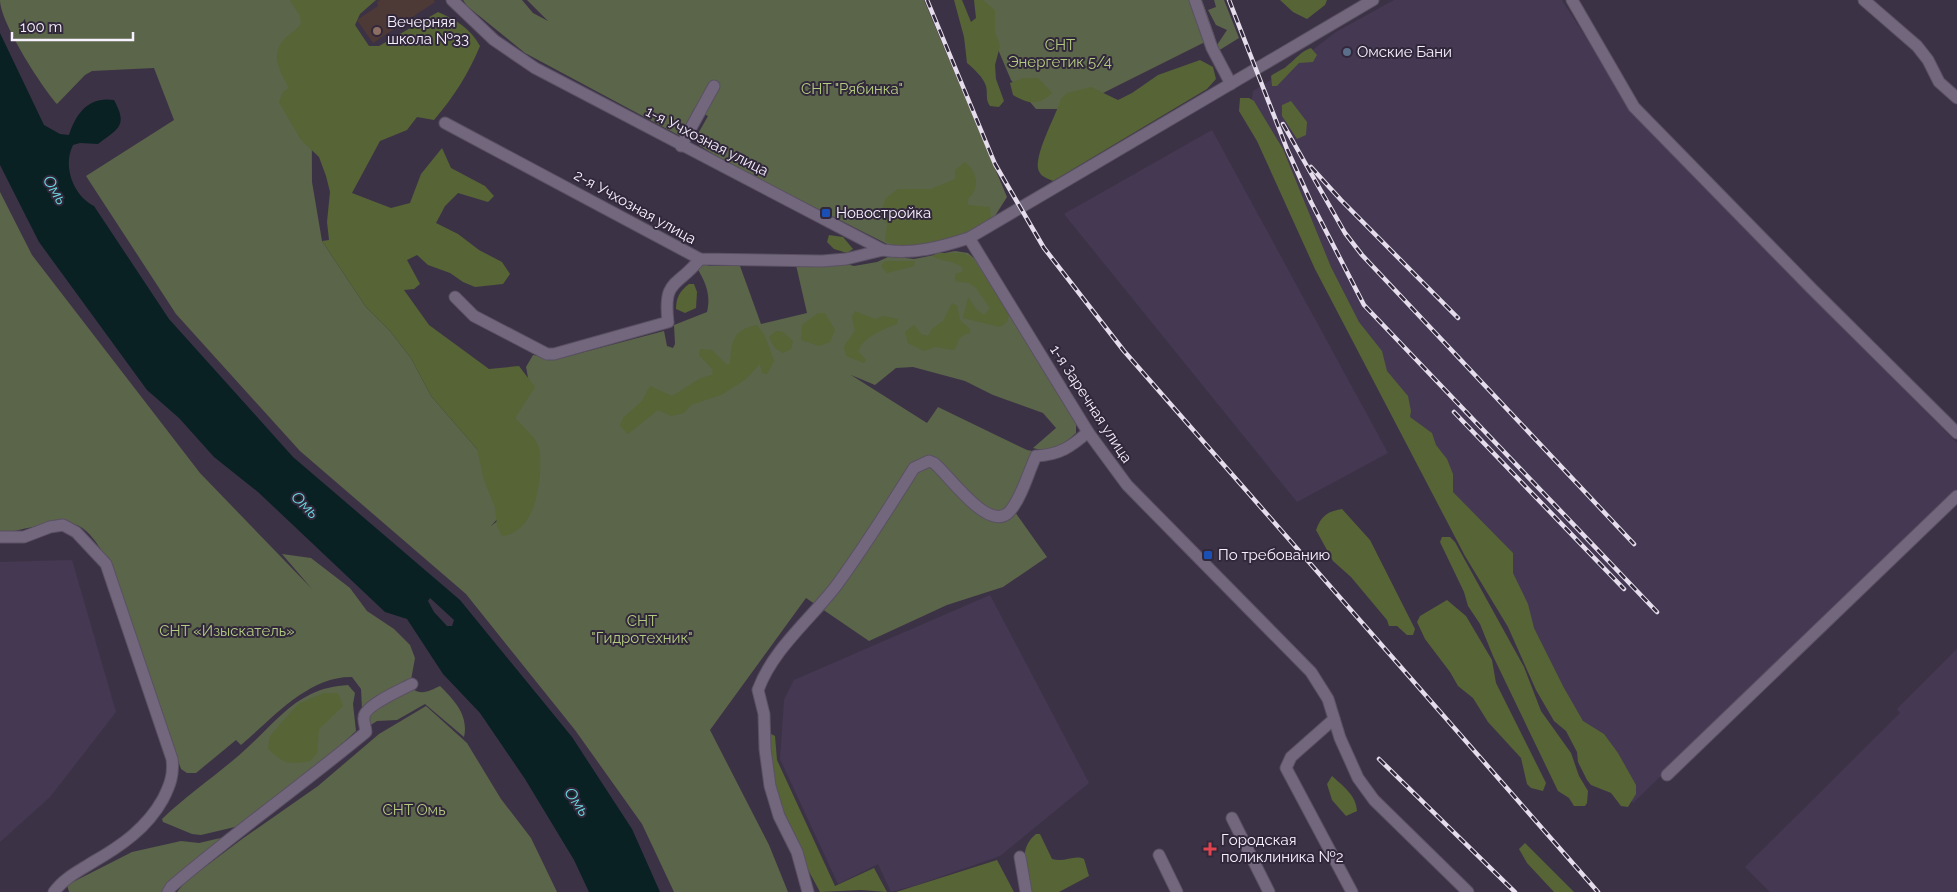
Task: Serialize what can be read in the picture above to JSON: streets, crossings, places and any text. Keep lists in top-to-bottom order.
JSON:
{
  "streets": {
    "street": ["1-я Учхозная улица", "2-я Учхозная улица", "1-я Заречная улица"]
  },
  "crossings": [
    ["1-я Учхозная улица", "2-я Учхозная улица"],
    ["1-я Учхозная улица", "1-я Заречная улица"]
  ],
  "water": ["Омь"],
  "parks": [
    "СНТ Энергетик 5/4",
    "СНТ \"Рябинка\"",
    "СНТ \"Гидротехник\"",
    "СНТ «Изыскатель»",
    "СНТ Омь"
  ],
  "places": {
    "other": ["Вечерняя школа №33", "Омские Бани"],
    "transit": ["Новостройка", "По требованию"],
    "health": ["Городская поликлиника №2"]
  },
  "scale_bar": "100 m"
}
